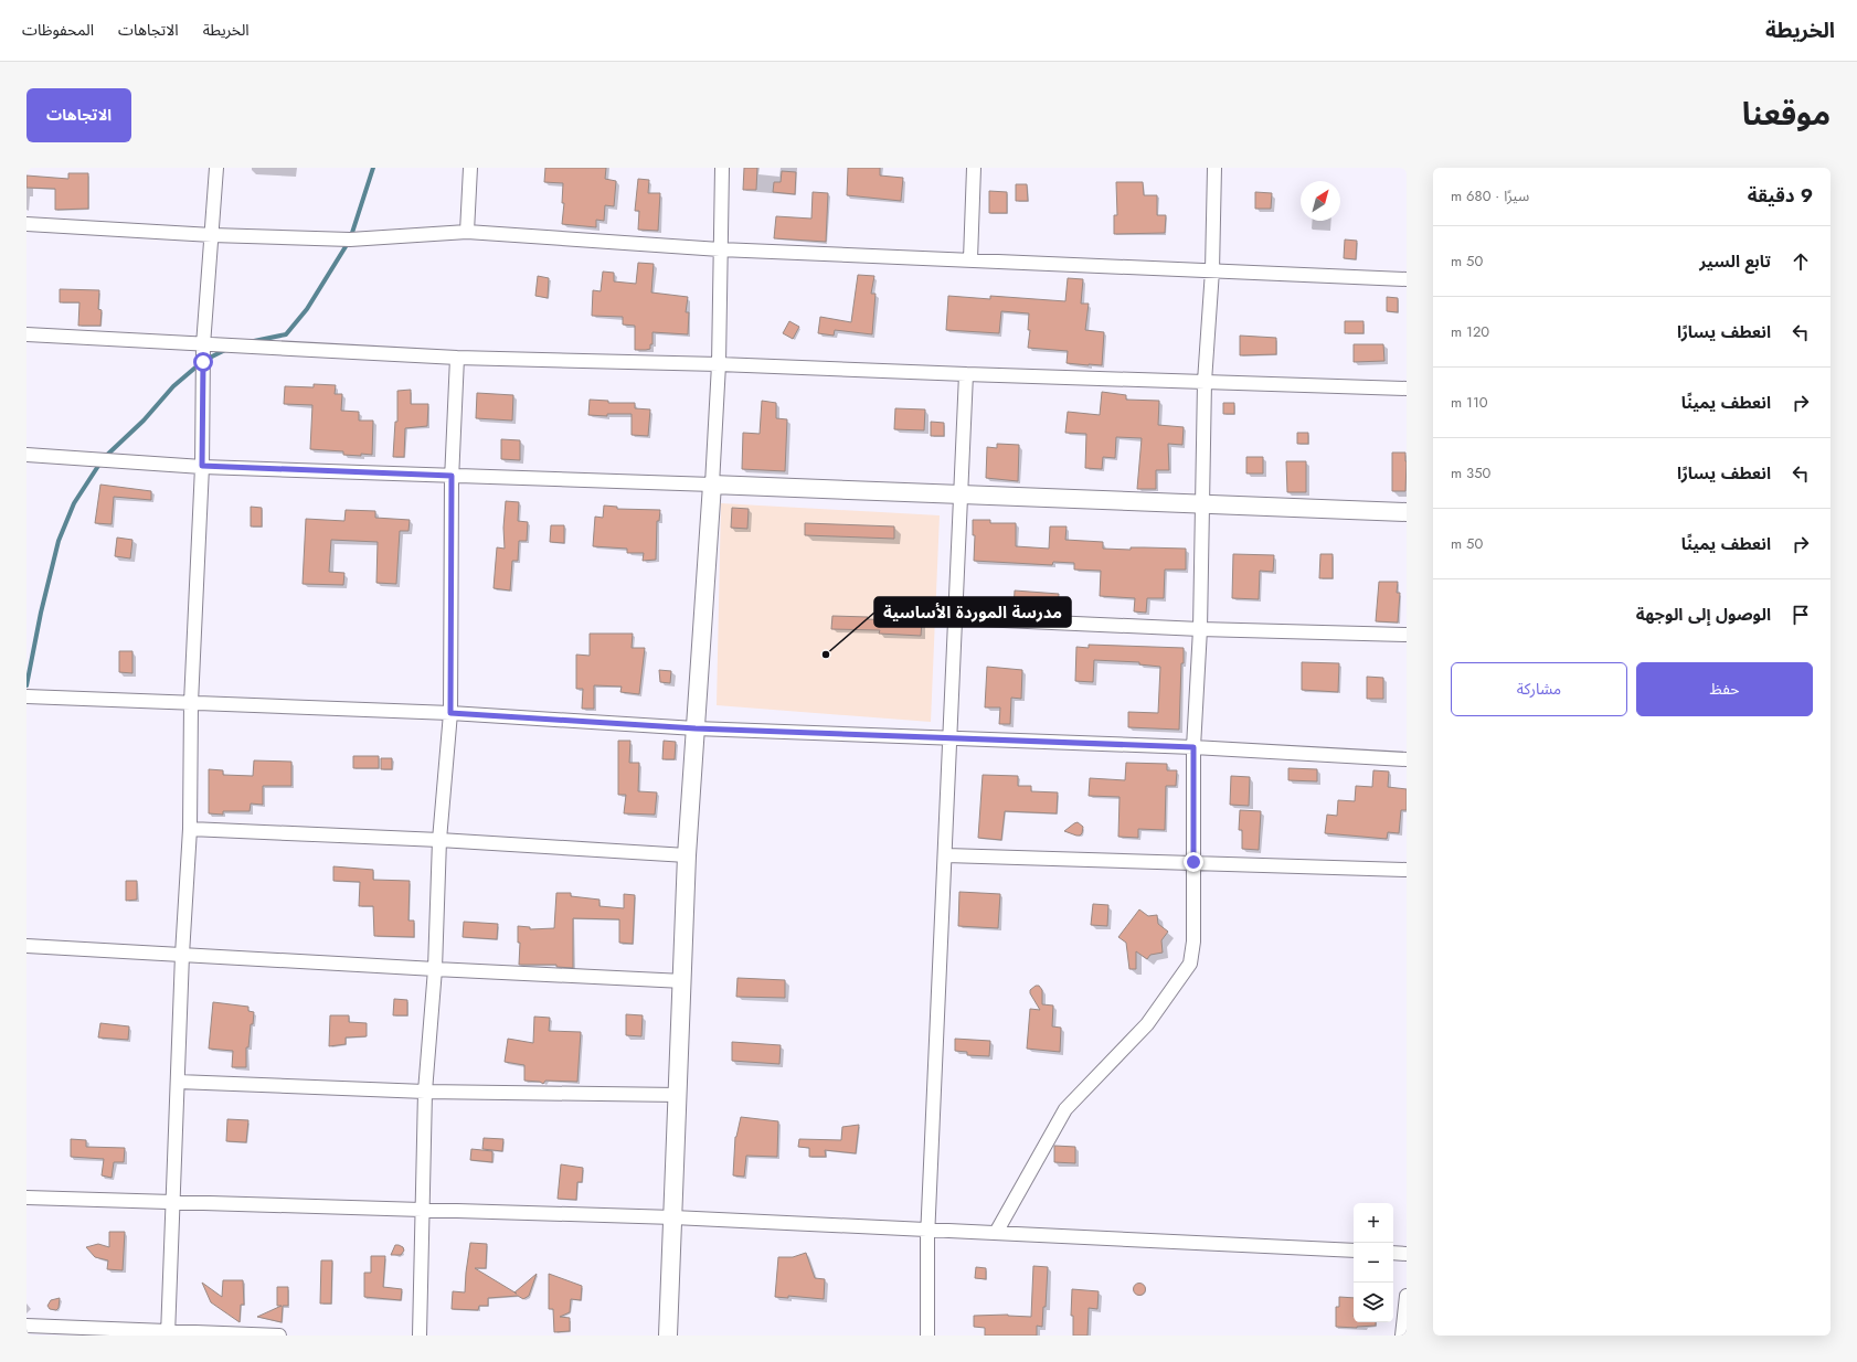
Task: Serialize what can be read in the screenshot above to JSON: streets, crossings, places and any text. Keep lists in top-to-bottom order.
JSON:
{
  "places": ["مدرسة الموردة الأساسية"],
  "north": "top right",
  "page": {
    "header": "الخريطة",
    "nav": ["الخريطة", "الاتجاهات", "المحفوظات"],
    "title": "موقعنا",
    "buttons": [
      "الاتجاهات",
      ["حفظ", "مشاركة"]
    ],
    "heading": ["9 دقيقة", "سيرًا · 680 m"],
    "list": [
      ["تابع السير", "50 m"],
      ["انعطف يسارًا", "120 m"],
      ["انعطف يمينًا", "110 m"],
      ["انعطف يسارًا", "350 m"],
      ["انعطف يمينًا", "50 m"],
      "الوصول إلى الوجهة"
    ],
    "map_buttons": ["+", "−"]
  }
}
